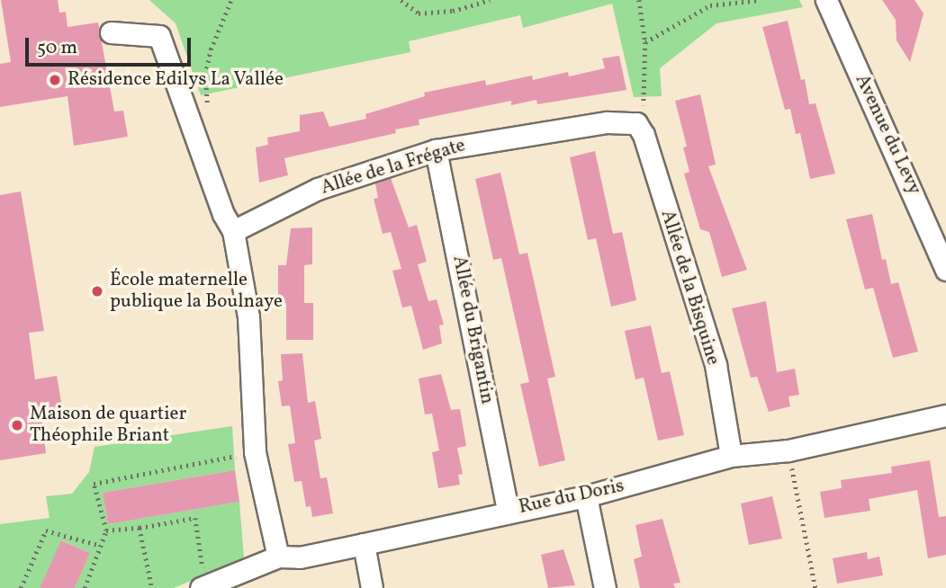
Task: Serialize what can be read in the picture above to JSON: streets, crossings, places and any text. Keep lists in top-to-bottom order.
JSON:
{
  "streets": {
    "street": [
      "Avenue du Levy",
      "Allée de la Frégate",
      "Allée de la Bisquine",
      "Allée du Brigantin",
      "Rue du Doris"
    ]
  },
  "crossings": [
    ["Allée de la Frégate", "Allée de la Bisquine"],
    ["Allée de la Frégate", "Allée du Brigantin"],
    ["Allée de la Bisquine", "Rue du Doris"],
    ["Allée du Brigantin", "Rue du Doris"]
  ],
  "places": ["Résidence Edilys La Vallée", "École maternelle publique la Boulnaye", "Maison de quartier Théophile Briant"],
  "scale_bar": "50 m"
}
